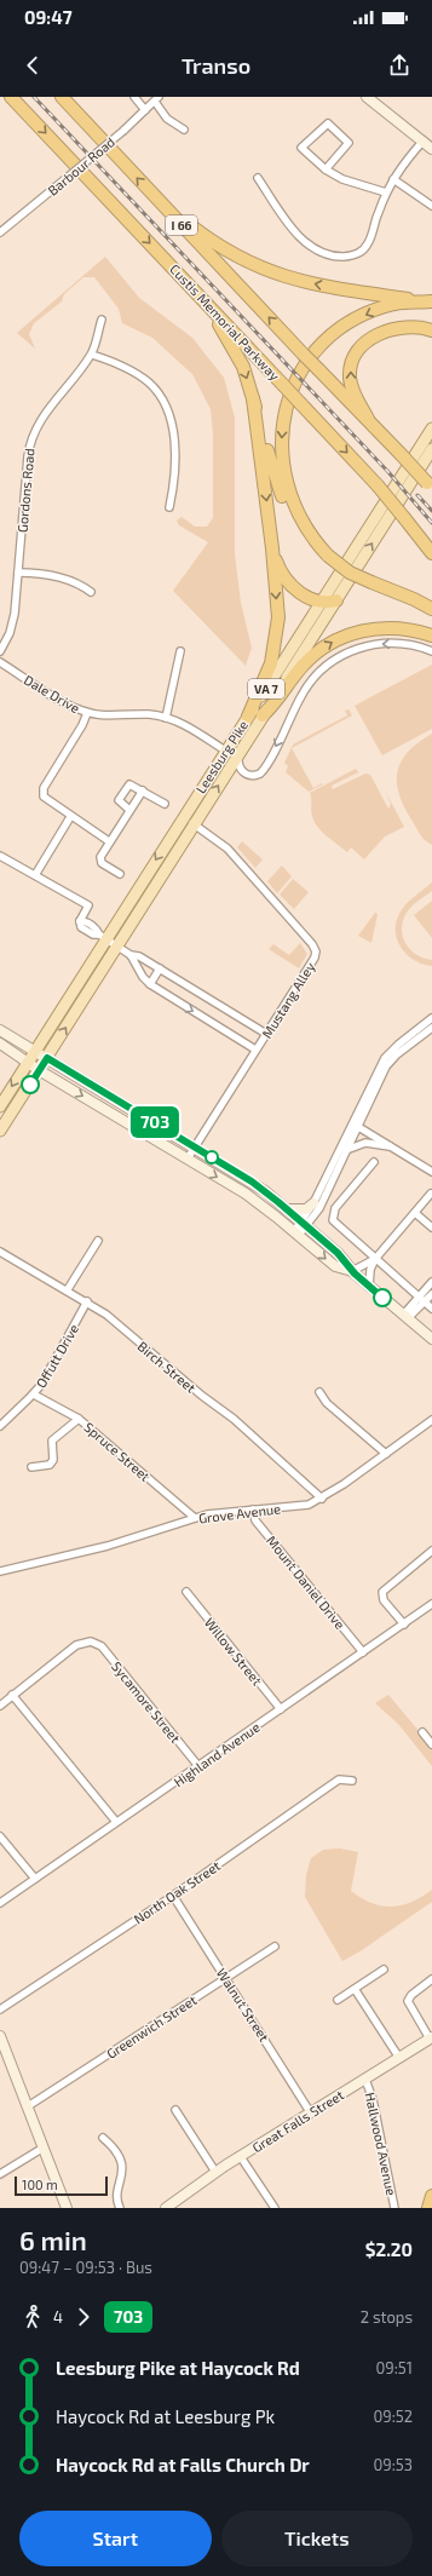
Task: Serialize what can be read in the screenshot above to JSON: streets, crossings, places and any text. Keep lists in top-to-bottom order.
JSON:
{
  "streets": {
    "highway": ["I 66", "Custis Memorial Parkway"],
    "main road": ["VA 7", "Leesburg Pike", "Great Falls Street"],
    "street": [
      "Barbour Road",
      "Gordons Road",
      "Dale Drive",
      "Mustang Alley",
      "Offutt Drive",
      "Birch Street",
      "Spruce Street",
      "Grove Avenue",
      "Mount Daniel Drive",
      "Willow Street",
      "Sycamore Street",
      "Highland Avenue",
      "North Oak Street",
      "Walnut Street",
      "Greenwich Street",
      "Hallwood Avenue"
    ]
  },
  "crossings": [
    ["VA 7", "Leesburg Pike"],
    ["Dale Drive", "Leesburg Pike"],
    ["Leesburg Pike", "Mustang Alley"],
    ["Offutt Drive", "Birch Street"],
    ["Offutt Drive", "Spruce Street"],
    ["Birch Street", "Grove Avenue"],
    ["Spruce Street", "Grove Avenue"],
    ["Grove Avenue", "Mount Daniel Drive"],
    ["Mount Daniel Drive", "Highland Avenue"],
    ["Willow Street", "Highland Avenue"],
    ["Sycamore Street", "Highland Avenue"],
    ["North Oak Street", "Walnut Street"],
    ["Walnut Street", "Greenwich Street"],
    ["Walnut Street", "Great Falls Street"],
    ["Great Falls Street", "Hallwood Avenue"]
  ],
  "lines": ["bus line 703"],
  "scale_bar": "100 m",
  "page": {
    "status": "09:47",
    "header": "Transo",
    "on_map": "703",
    "scale": "100 m",
    "heading": ["6 min", "09:47 – 09:53 · Bus", "$2.20"],
    "legs": ["4", "703", "2 stops"],
    "list": [
      {
        "name": "Leesburg Pike at Haycock Rd",
        "value": "09:51"
      },
      {
        "name": "Haycock Rd at Leesburg Pk",
        "value": "09:52"
      },
      {
        "name": "Haycock Rd at Falls Church Dr",
        "value": "09:53"
      }
    ],
    "buttons": ["Start", "Tickets"]
  }
}
